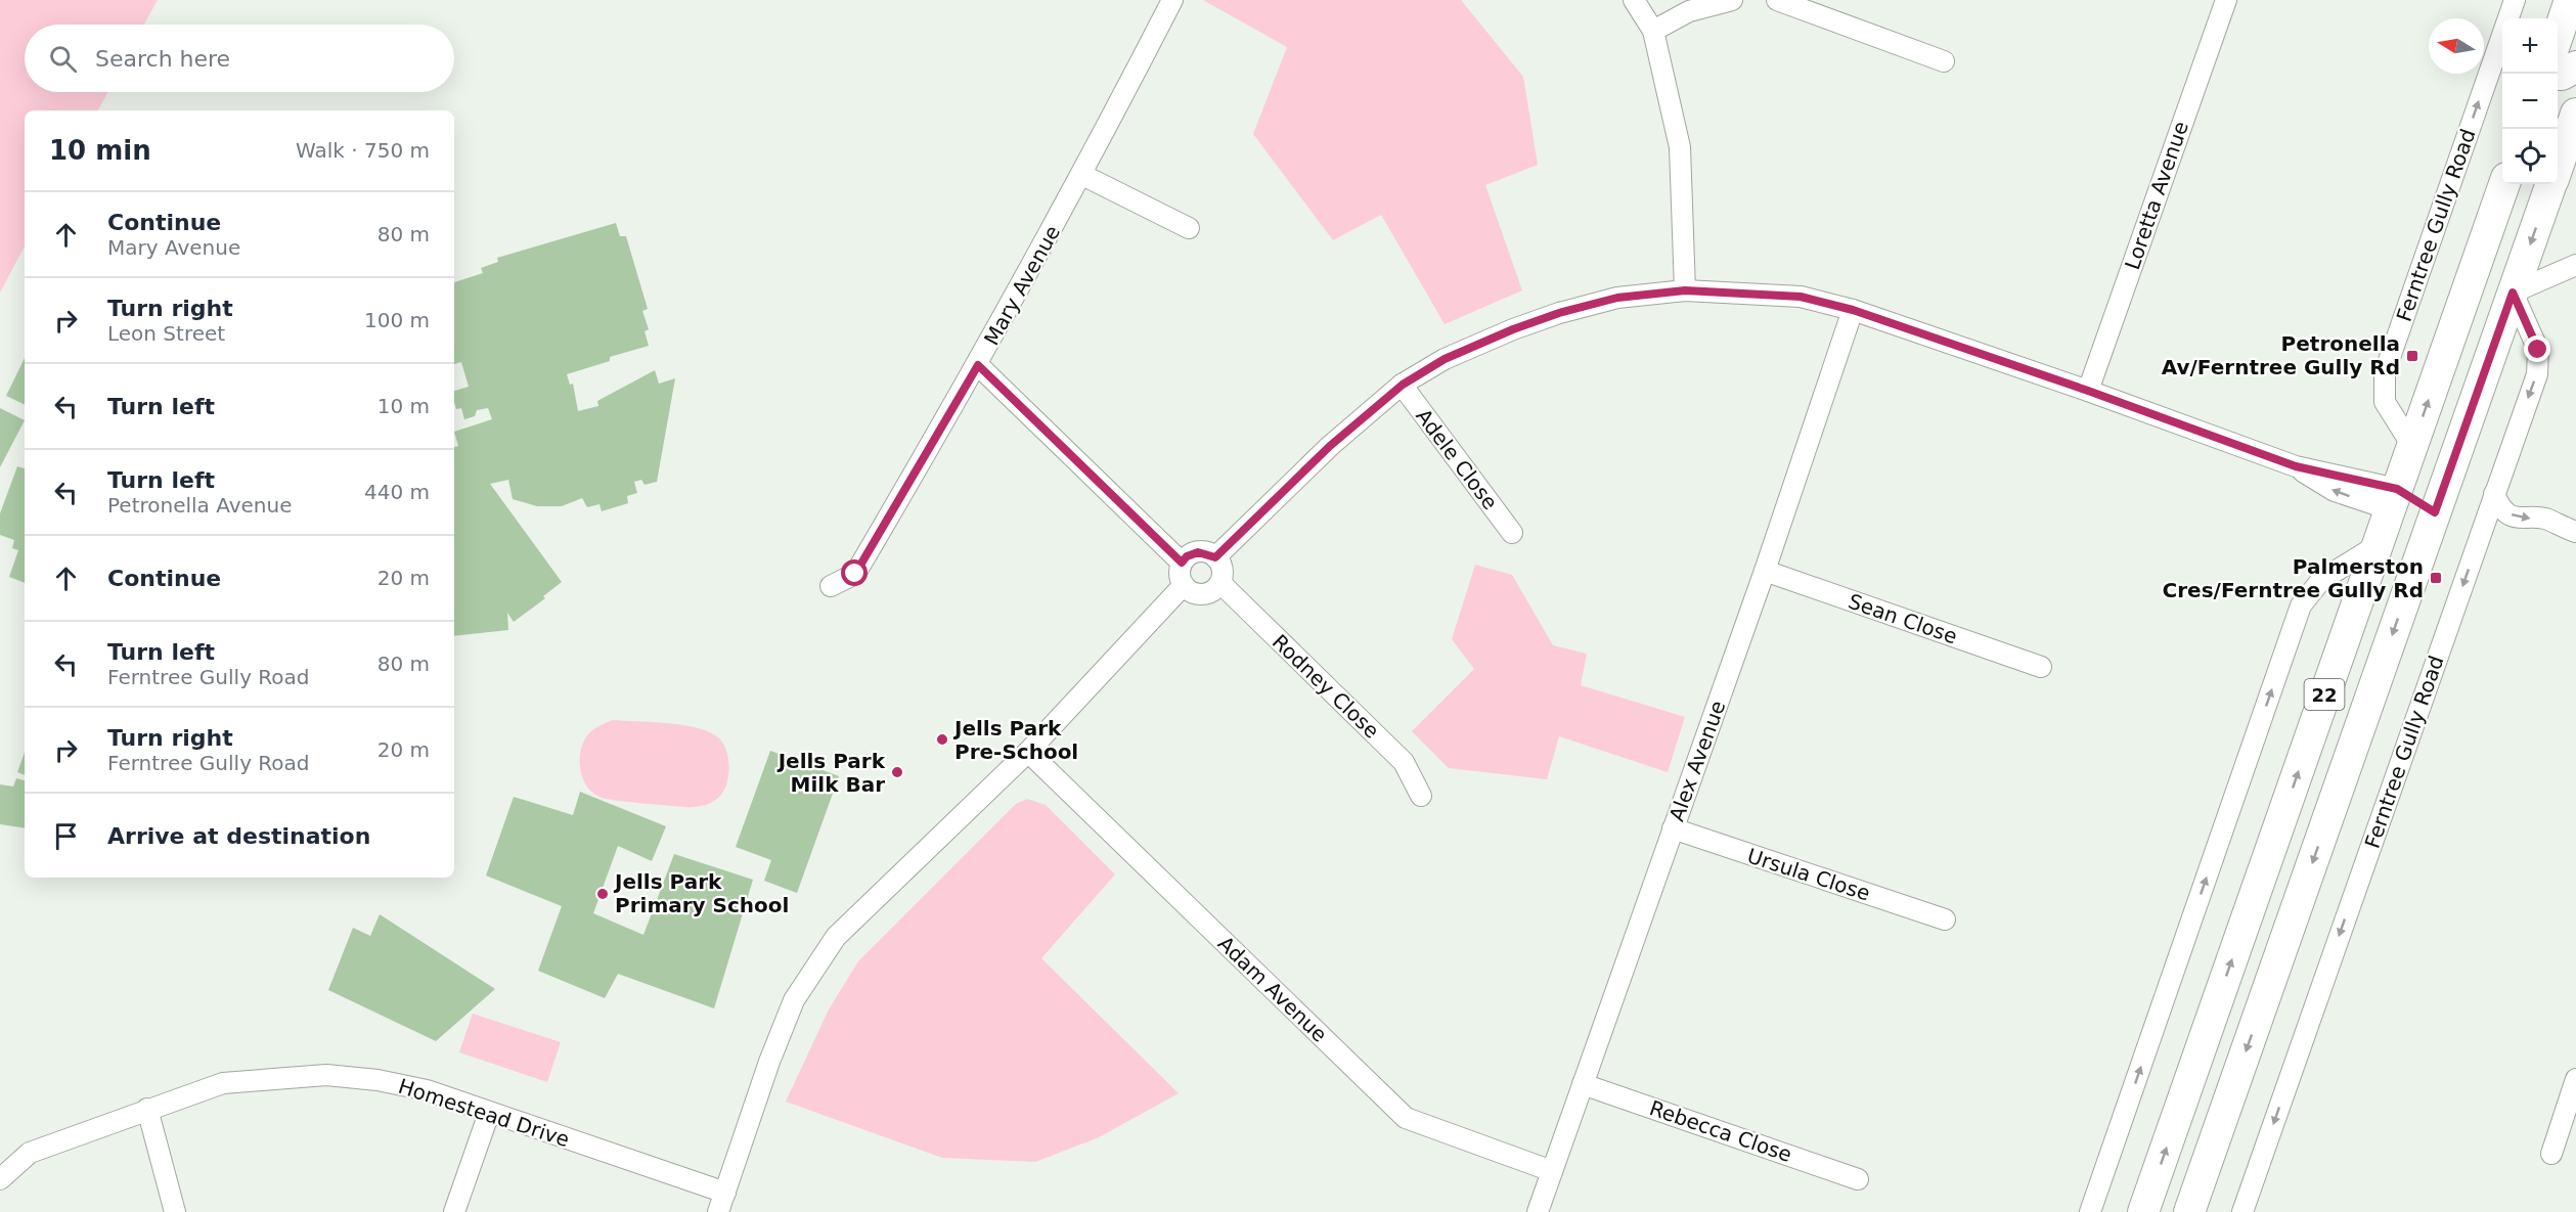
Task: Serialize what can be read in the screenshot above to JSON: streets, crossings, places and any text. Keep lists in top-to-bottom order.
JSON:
{
  "streets": {
    "main road": ["22"],
    "street": [
      "Loretta Avenue",
      "Ferntree Gully Road",
      "Mary Avenue",
      "Adele Close",
      "Sean Close",
      "Rodney Close",
      "Alex Avenue",
      "Ursula Close",
      "Adam Avenue",
      "Homestead Drive",
      "Rebecca Close"
    ]
  },
  "crossings": [
    ["Ferntree Gully Road", "22"],
    ["Sean Close", "Alex Avenue"],
    ["Alex Avenue", "Ursula Close"],
    ["Alex Avenue", "Adam Avenue"],
    ["Alex Avenue", "Rebecca Close"]
  ],
  "places": {
    "transit": ["Petronella Av/Ferntree Gully Rd", "Palmerston Cres/Ferntree Gully Rd"],
    "other": ["Jells Park Pre-School", "Jells Park Milk Bar", "Jells Park Primary School"]
  },
  "north": "left",
  "page": {
    "map_buttons": ["+", "−"],
    "search": "Search here",
    "heading": ["10 min", "Walk · 750 m"],
    "list": [
      ["Continue", "Mary Avenue", "80 m"],
      ["Turn right", "Leon Street", "100 m"],
      ["Turn left", "10 m"],
      ["Turn left", "Petronella Avenue", "440 m"],
      ["Continue", "20 m"],
      ["Turn left", "Ferntree Gully Road", "80 m"],
      ["Turn right", "Ferntree Gully Road", "20 m"],
      "Arrive at destination"
    ]
  }
}
